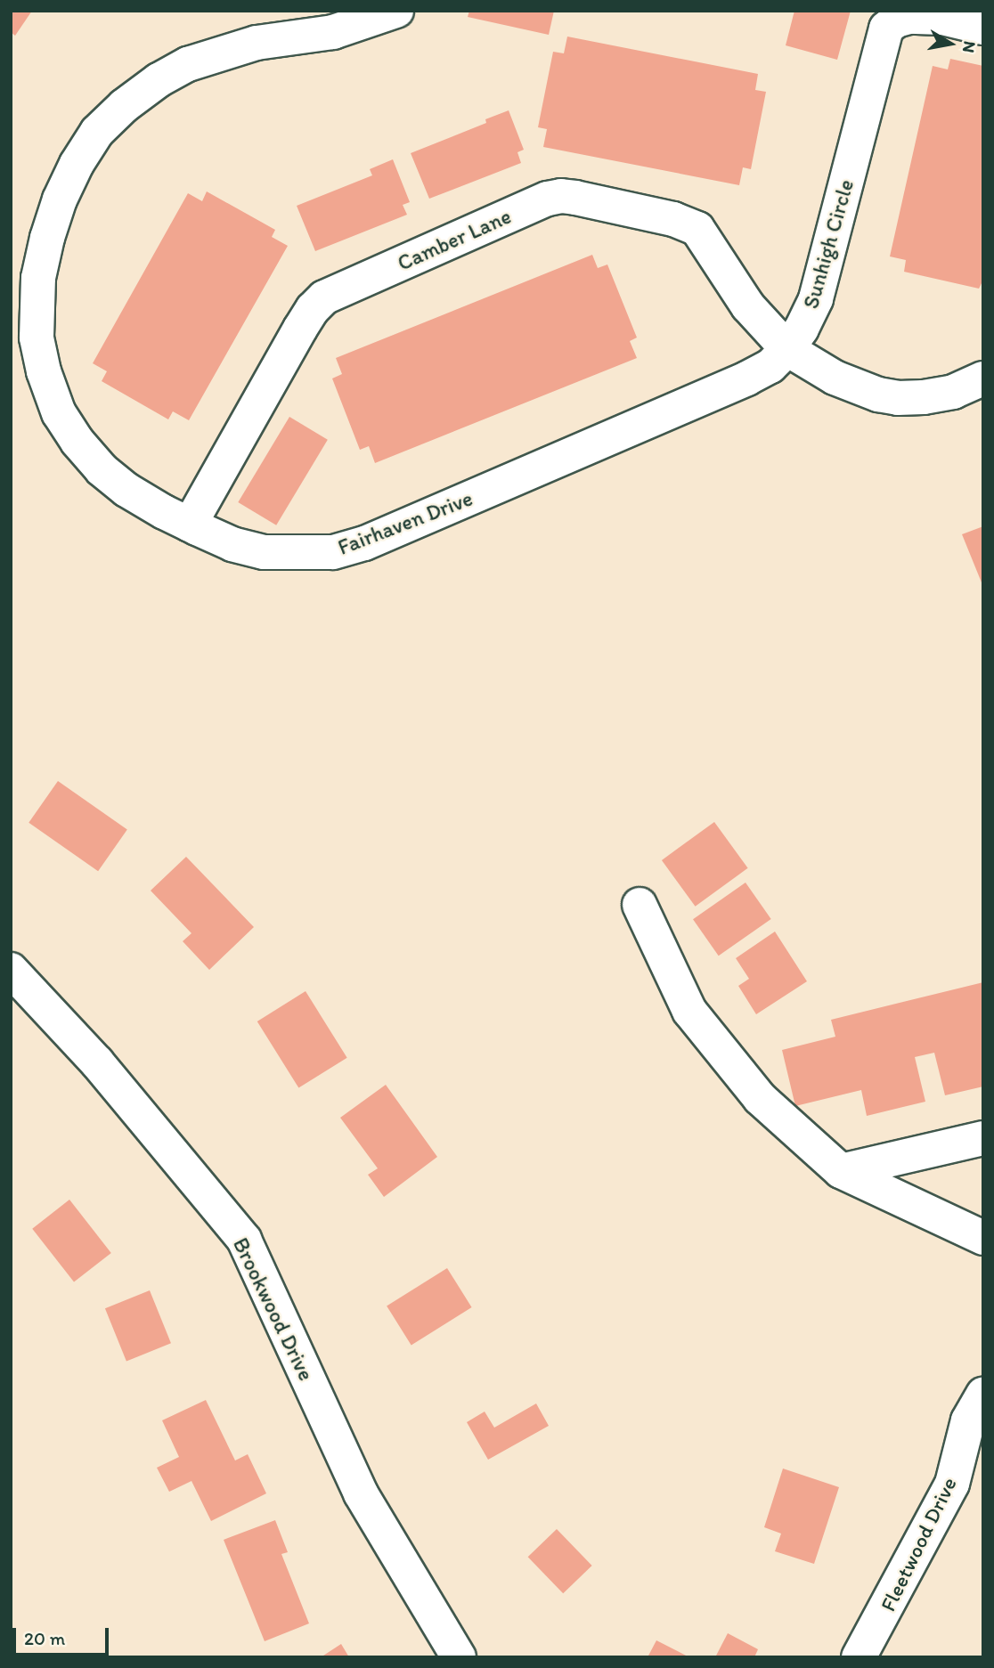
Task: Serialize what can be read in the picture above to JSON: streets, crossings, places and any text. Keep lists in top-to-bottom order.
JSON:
{
  "streets": {
    "street": [
      "Camber Lane",
      "Sunhigh Circle",
      "Fairhaven Drive",
      "Brookwood Drive",
      "Fleetwood Drive"
    ]
  },
  "crossings": [
    ["Camber Lane", "Sunhigh Circle"],
    ["Camber Lane", "Fairhaven Drive"],
    ["Sunhigh Circle", "Fairhaven Drive"]
  ],
  "scale_bar": "20 m",
  "north": "right"
}
